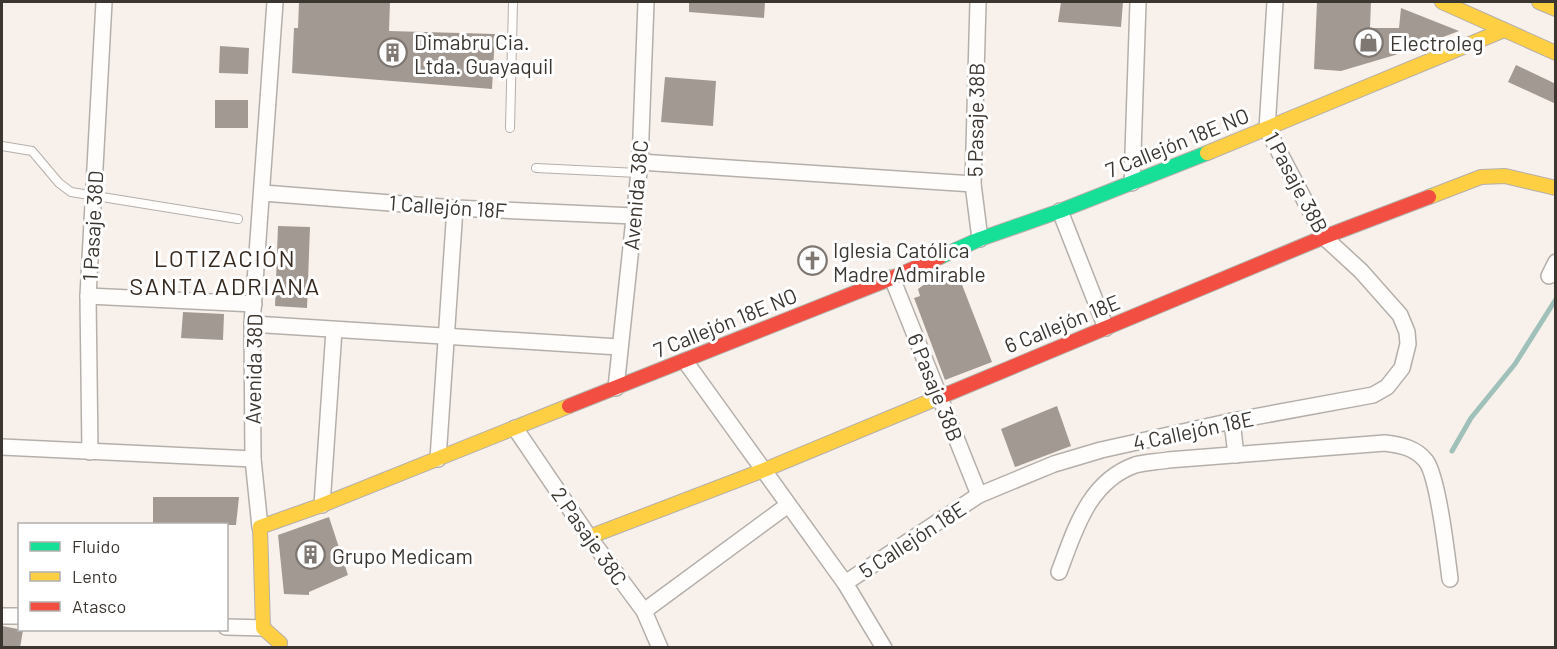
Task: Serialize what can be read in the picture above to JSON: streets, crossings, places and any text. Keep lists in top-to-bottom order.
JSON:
{
  "streets": {
    "street": [
      "5 Pasaje 38B",
      "7 Callejón 18E NO",
      "1 Pasaje 38B",
      "Avenida 38C",
      "1 Callejón 18F",
      "1 Pasaje 38D",
      "6 Callejón 18E",
      "Avenida 38D",
      "6 Pasaje 38B",
      "4 Callejón 18E",
      "2 Pasaje 38C",
      "5 Callejón 18E"
    ]
  },
  "crossings": [
    ["5 Pasaje 38B", "7 Callejón 18E NO"],
    ["7 Callejón 18E NO", "1 Pasaje 38B"],
    ["7 Callejón 18E NO", "Avenida 38C"],
    ["7 Callejón 18E NO", "Avenida 38D"],
    ["7 Callejón 18E NO", "6 Pasaje 38B"],
    ["7 Callejón 18E NO", "2 Pasaje 38C"],
    ["1 Pasaje 38B", "6 Callejón 18E"],
    ["1 Pasaje 38B", "4 Callejón 18E"],
    ["Avenida 38C", "1 Callejón 18F"],
    ["1 Callejón 18F", "Avenida 38D"],
    ["6 Callejón 18E", "6 Pasaje 38B"],
    ["6 Callejón 18E", "2 Pasaje 38C"],
    ["6 Pasaje 38B", "4 Callejón 18E"],
    ["6 Pasaje 38B", "5 Callejón 18E"],
    ["4 Callejón 18E", "5 Callejón 18E"]
  ],
  "districts": ["LOTIZACIÓN SANTA ADRIANA"],
  "places": {
    "shop": ["Electroleg"],
    "building": ["Dimabru Cia. Ltda. Guayaquil", "Grupo Medicam"],
    "church": ["Iglesia Católica Madre Admirable"]
  },
  "legend": ["Fluido", "Lento", "Atasco"]
}
